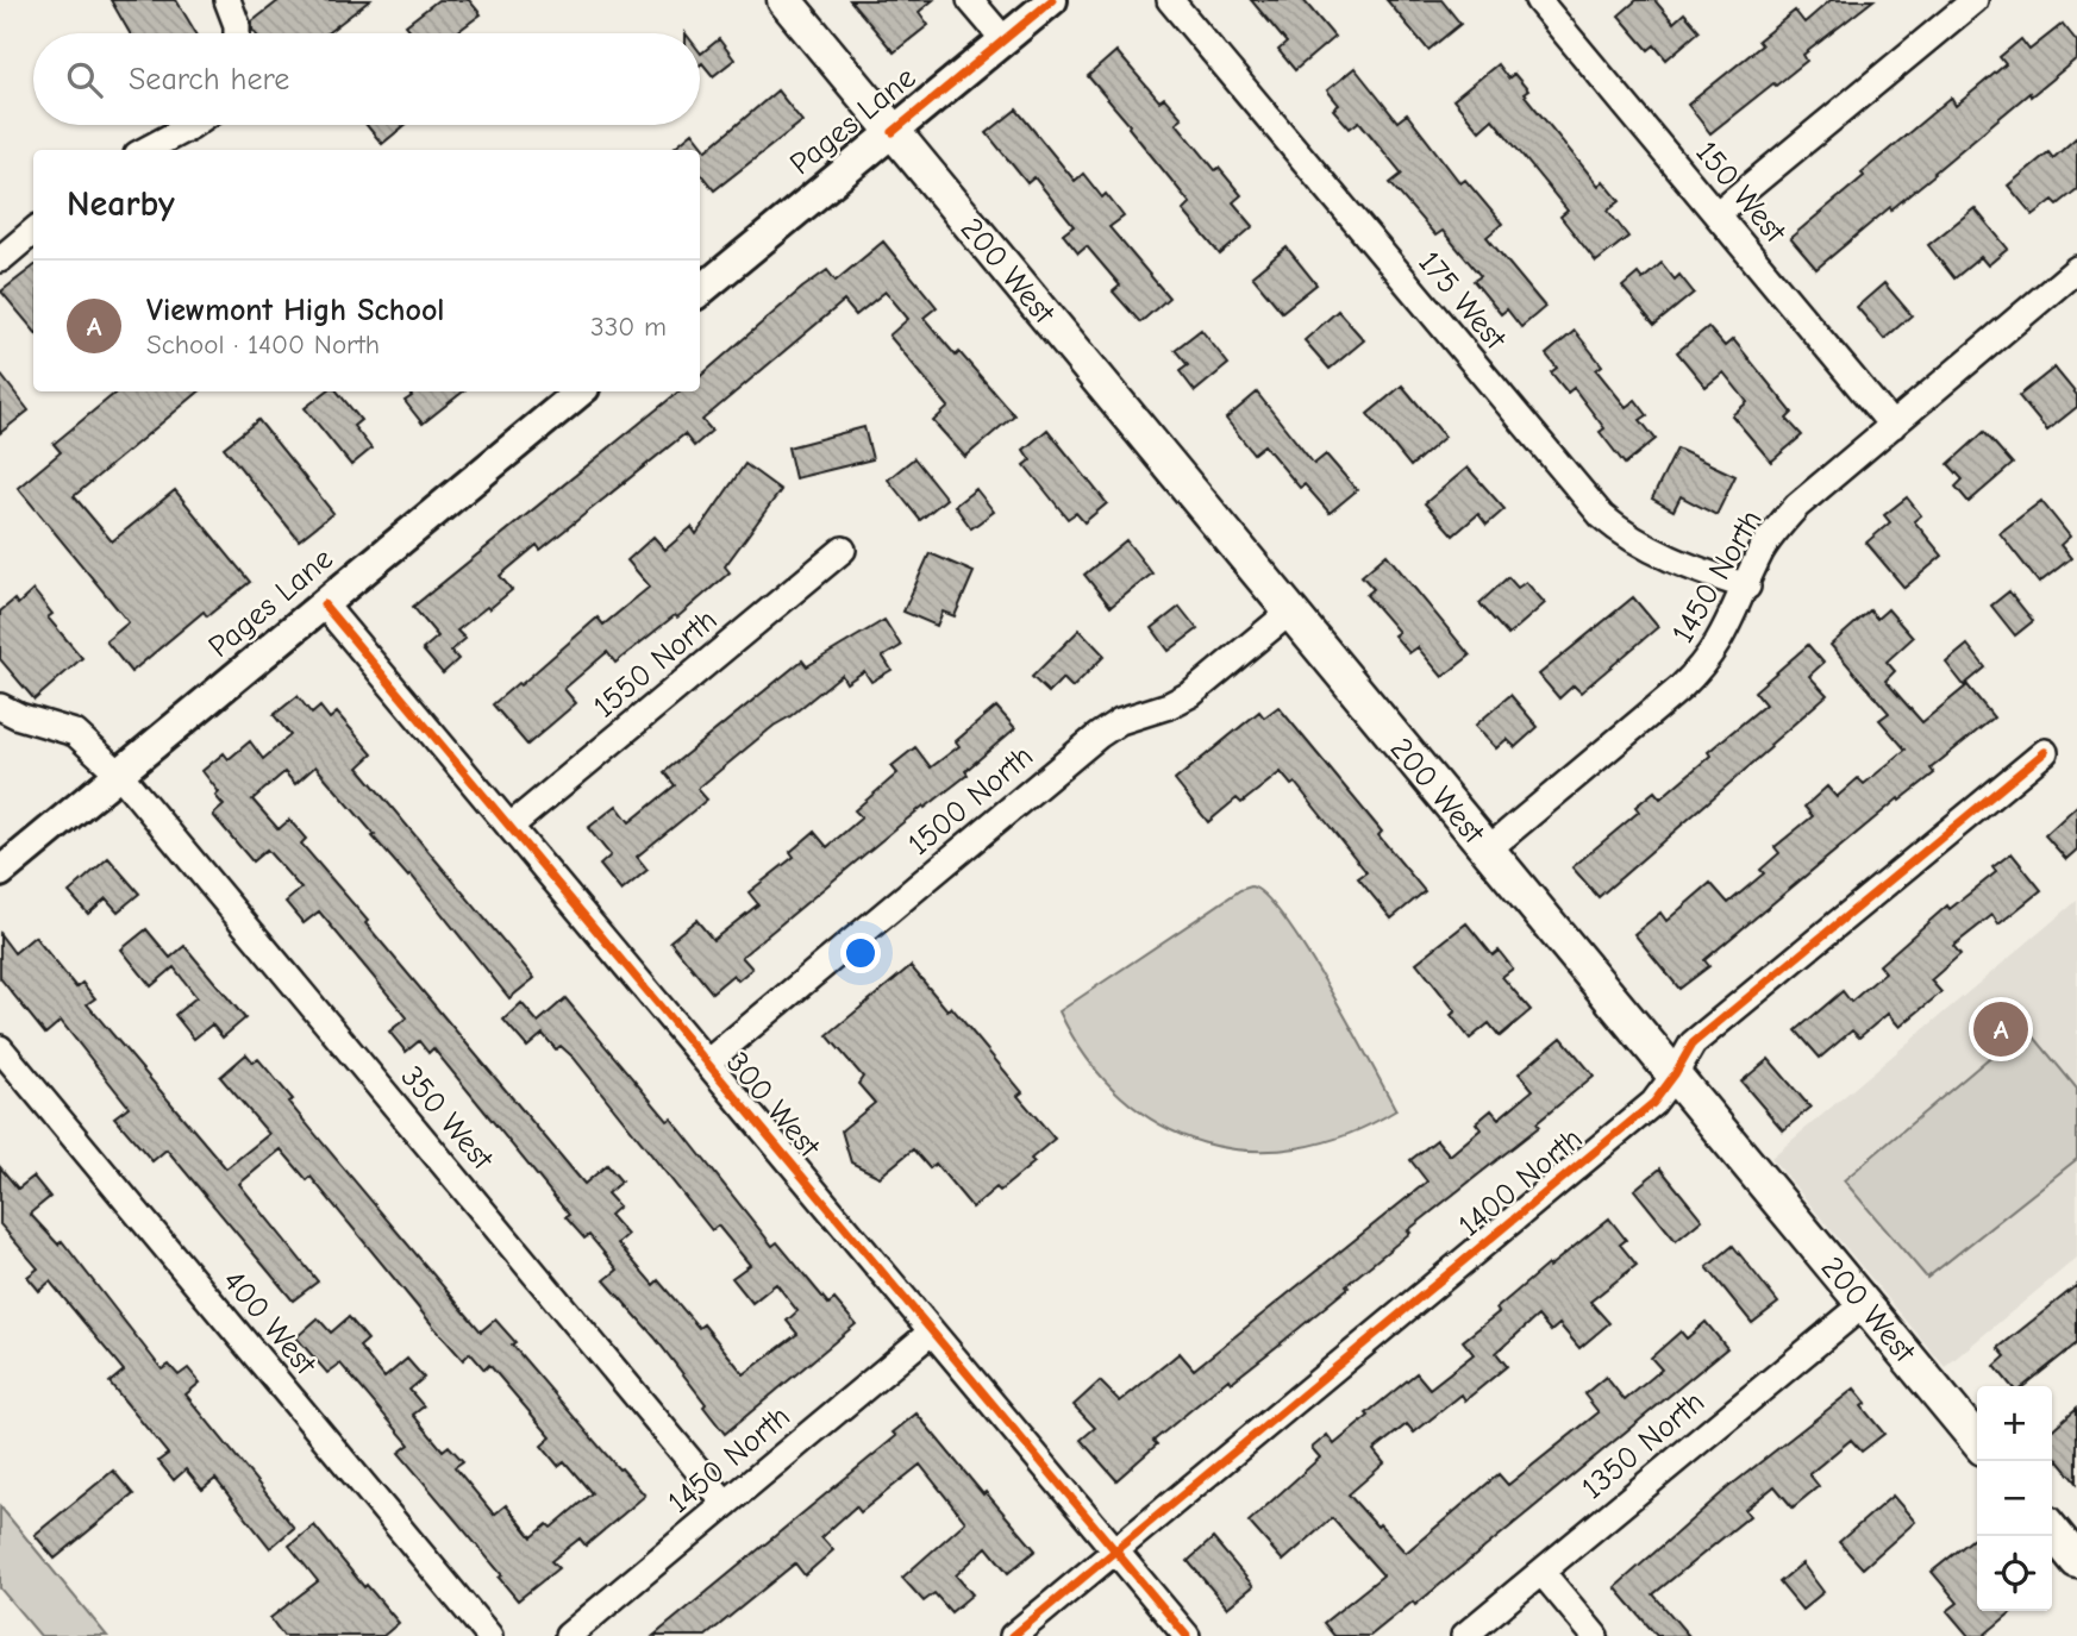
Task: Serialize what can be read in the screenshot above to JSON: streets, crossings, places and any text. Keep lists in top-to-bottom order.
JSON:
{
  "streets": {
    "main road": ["200 West"],
    "street": [
      "Pages Lane",
      "150 West",
      "175 West",
      "1450 North",
      "1550 North",
      "1500 North",
      "300 West",
      "350 West",
      "1400 North",
      "400 West",
      "1350 North"
    ]
  },
  "crossings": [
    ["Pages Lane", "200 West"],
    ["Pages Lane", "300 West"],
    ["Pages Lane", "350 West"],
    ["150 West", "1450 North"],
    ["200 West", "1450 North"],
    ["200 West", "1500 North"],
    ["200 West", "1400 North"],
    ["200 West", "1350 North"],
    ["175 West", "1450 North"],
    ["1450 North", "300 West"],
    ["1450 North", "350 West"],
    ["1550 North", "300 West"],
    ["1500 North", "300 West"],
    ["300 West", "1400 North"]
  ],
  "page": {
    "search": "Search here",
    "heading": "Nearby",
    "list": [
      {
        "mark": "A",
        "name": "Viewmont High School",
        "note": "School · 1400 North",
        "value": "330 m"
      }
    ],
    "pins": "A",
    "map_buttons": ["+", "−"]
  }
}
